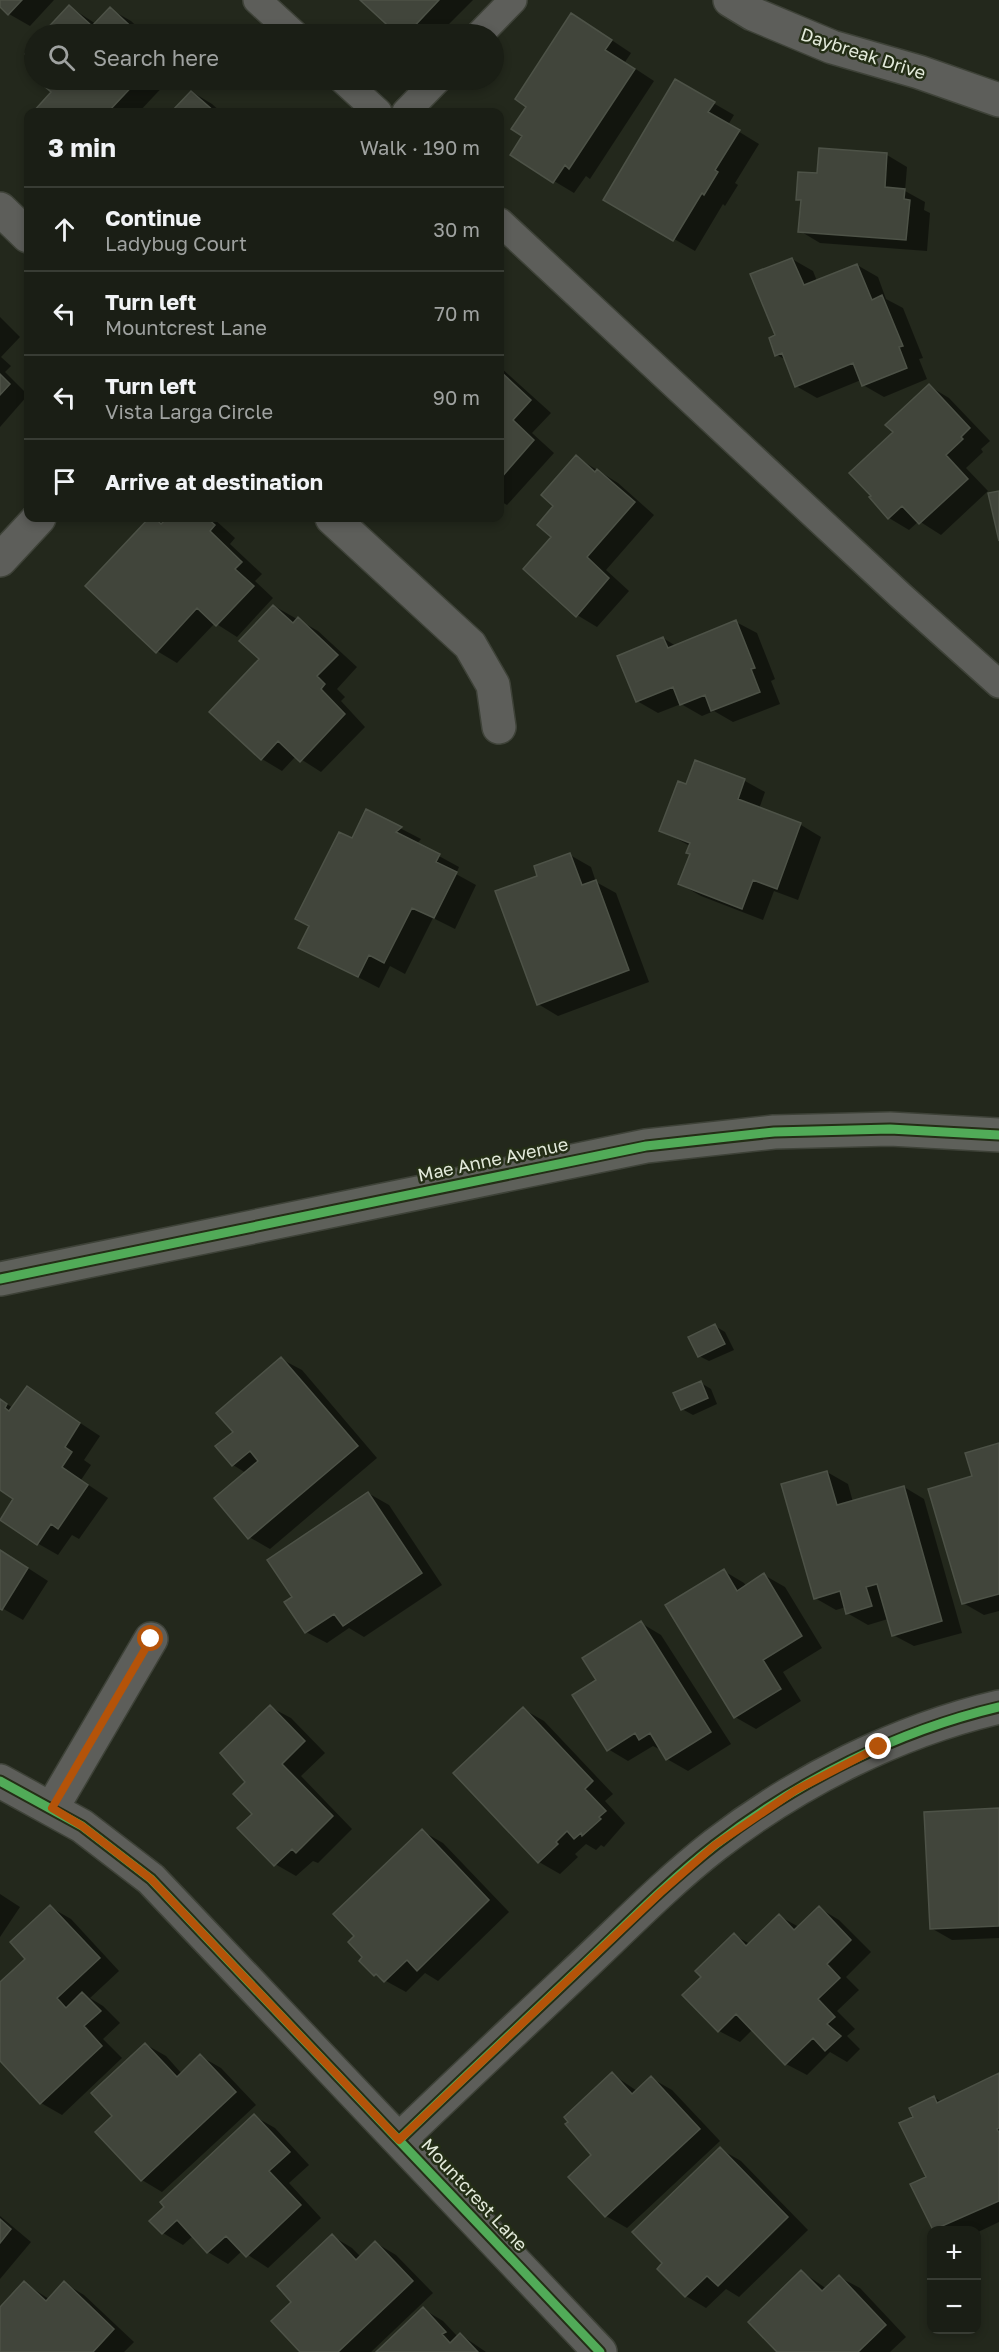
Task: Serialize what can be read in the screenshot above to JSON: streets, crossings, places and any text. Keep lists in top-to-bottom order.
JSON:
{
  "streets": {
    "main road": ["Mae Anne Avenue"],
    "street": ["Daybreak Drive", "Mountcrest Lane"]
  },
  "page": {
    "search": "Search here",
    "heading": ["3 min", "Walk · 190 m"],
    "list": [
      ["Continue", "Ladybug Court", "30 m"],
      ["Turn left", "Mountcrest Lane", "70 m"],
      ["Turn left", "Vista Larga Circle", "90 m"],
      "Arrive at destination"
    ],
    "map_buttons": ["+", "−"]
  }
}
